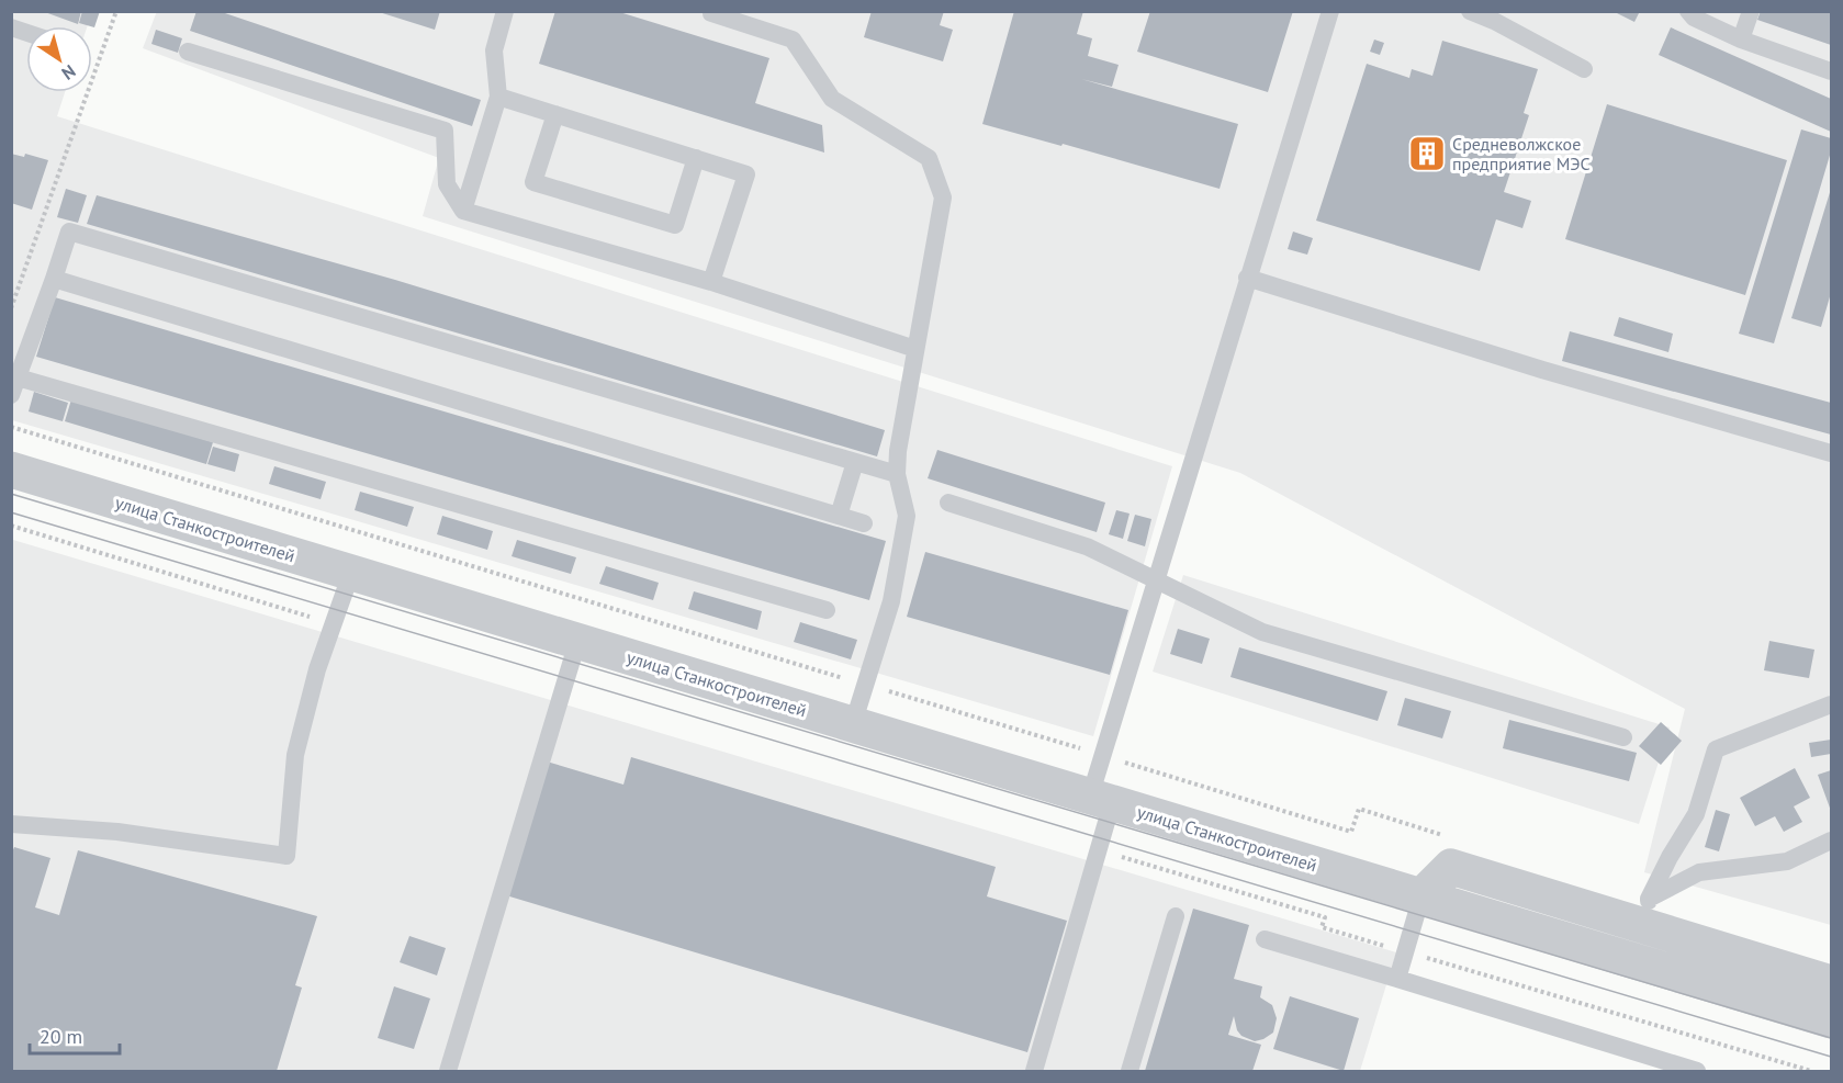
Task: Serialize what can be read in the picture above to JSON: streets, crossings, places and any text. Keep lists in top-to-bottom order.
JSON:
{
  "streets": {
    "street": ["улица Станкостроителей"]
  },
  "places": {
    "building": ["Средневолжское предприятие МЭС"]
  },
  "scale_bar": "20 m",
  "north": "bottom right"
}
